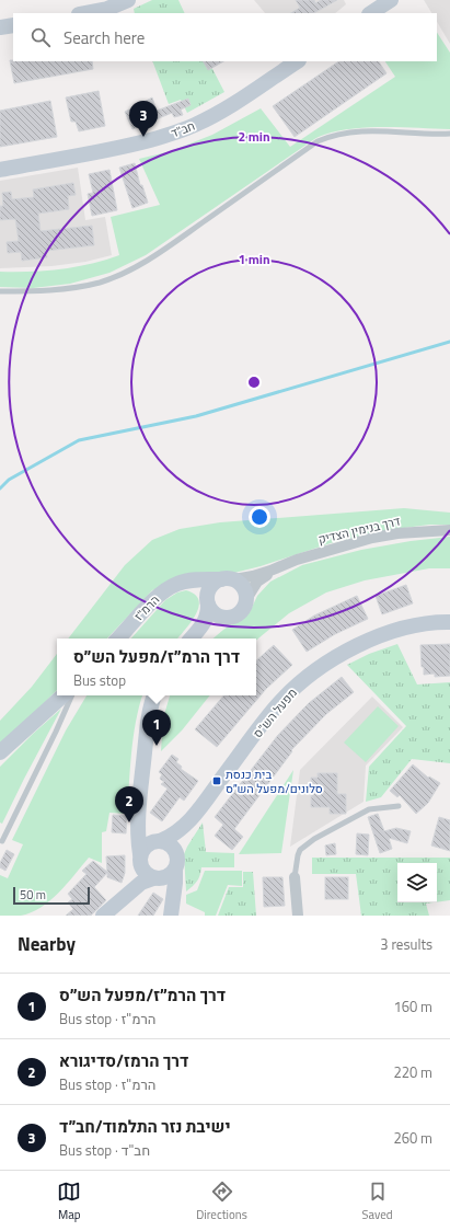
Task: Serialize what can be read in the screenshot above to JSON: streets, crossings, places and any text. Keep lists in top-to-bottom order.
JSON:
{
  "streets": {
    "street": [
      "חב\"ד",
      "דרך בנימין הצדיק",
      "הרמ\"ז",
      "מפעל הש\"ס"
    ]
  },
  "places": {
    "transit": ["בית כנסת סלונים/מפעל הש״ס"]
  },
  "scale_bar": "50 m",
  "page": {
    "search": "Search here",
    "pins": ["3", "1", "2"],
    "popup": ["דרך הרמ״ז/מפעל הש״ס", "Bus stop"],
    "scale": "50 m",
    "heading": ["Nearby", "3 results"],
    "list": [
      {
        "mark": "1",
        "name": "דרך הרמ״ז/מפעל הש״ס",
        "note": "Bus stop · הרמ\"ז",
        "value": "160 m"
      },
      {
        "mark": "2",
        "name": "דרך הרמז/סדיגורא",
        "note": "Bus stop · הרמ\"ז",
        "value": "220 m"
      },
      {
        "mark": "3",
        "name": "ישיבת נזר התלמוד/חב״ד",
        "note": "Bus stop · חב\"ד",
        "value": "260 m"
      }
    ],
    "nav": ["Map", "Directions", "Saved"]
  },
  "rings": ["2 min", "1 min"]
}
